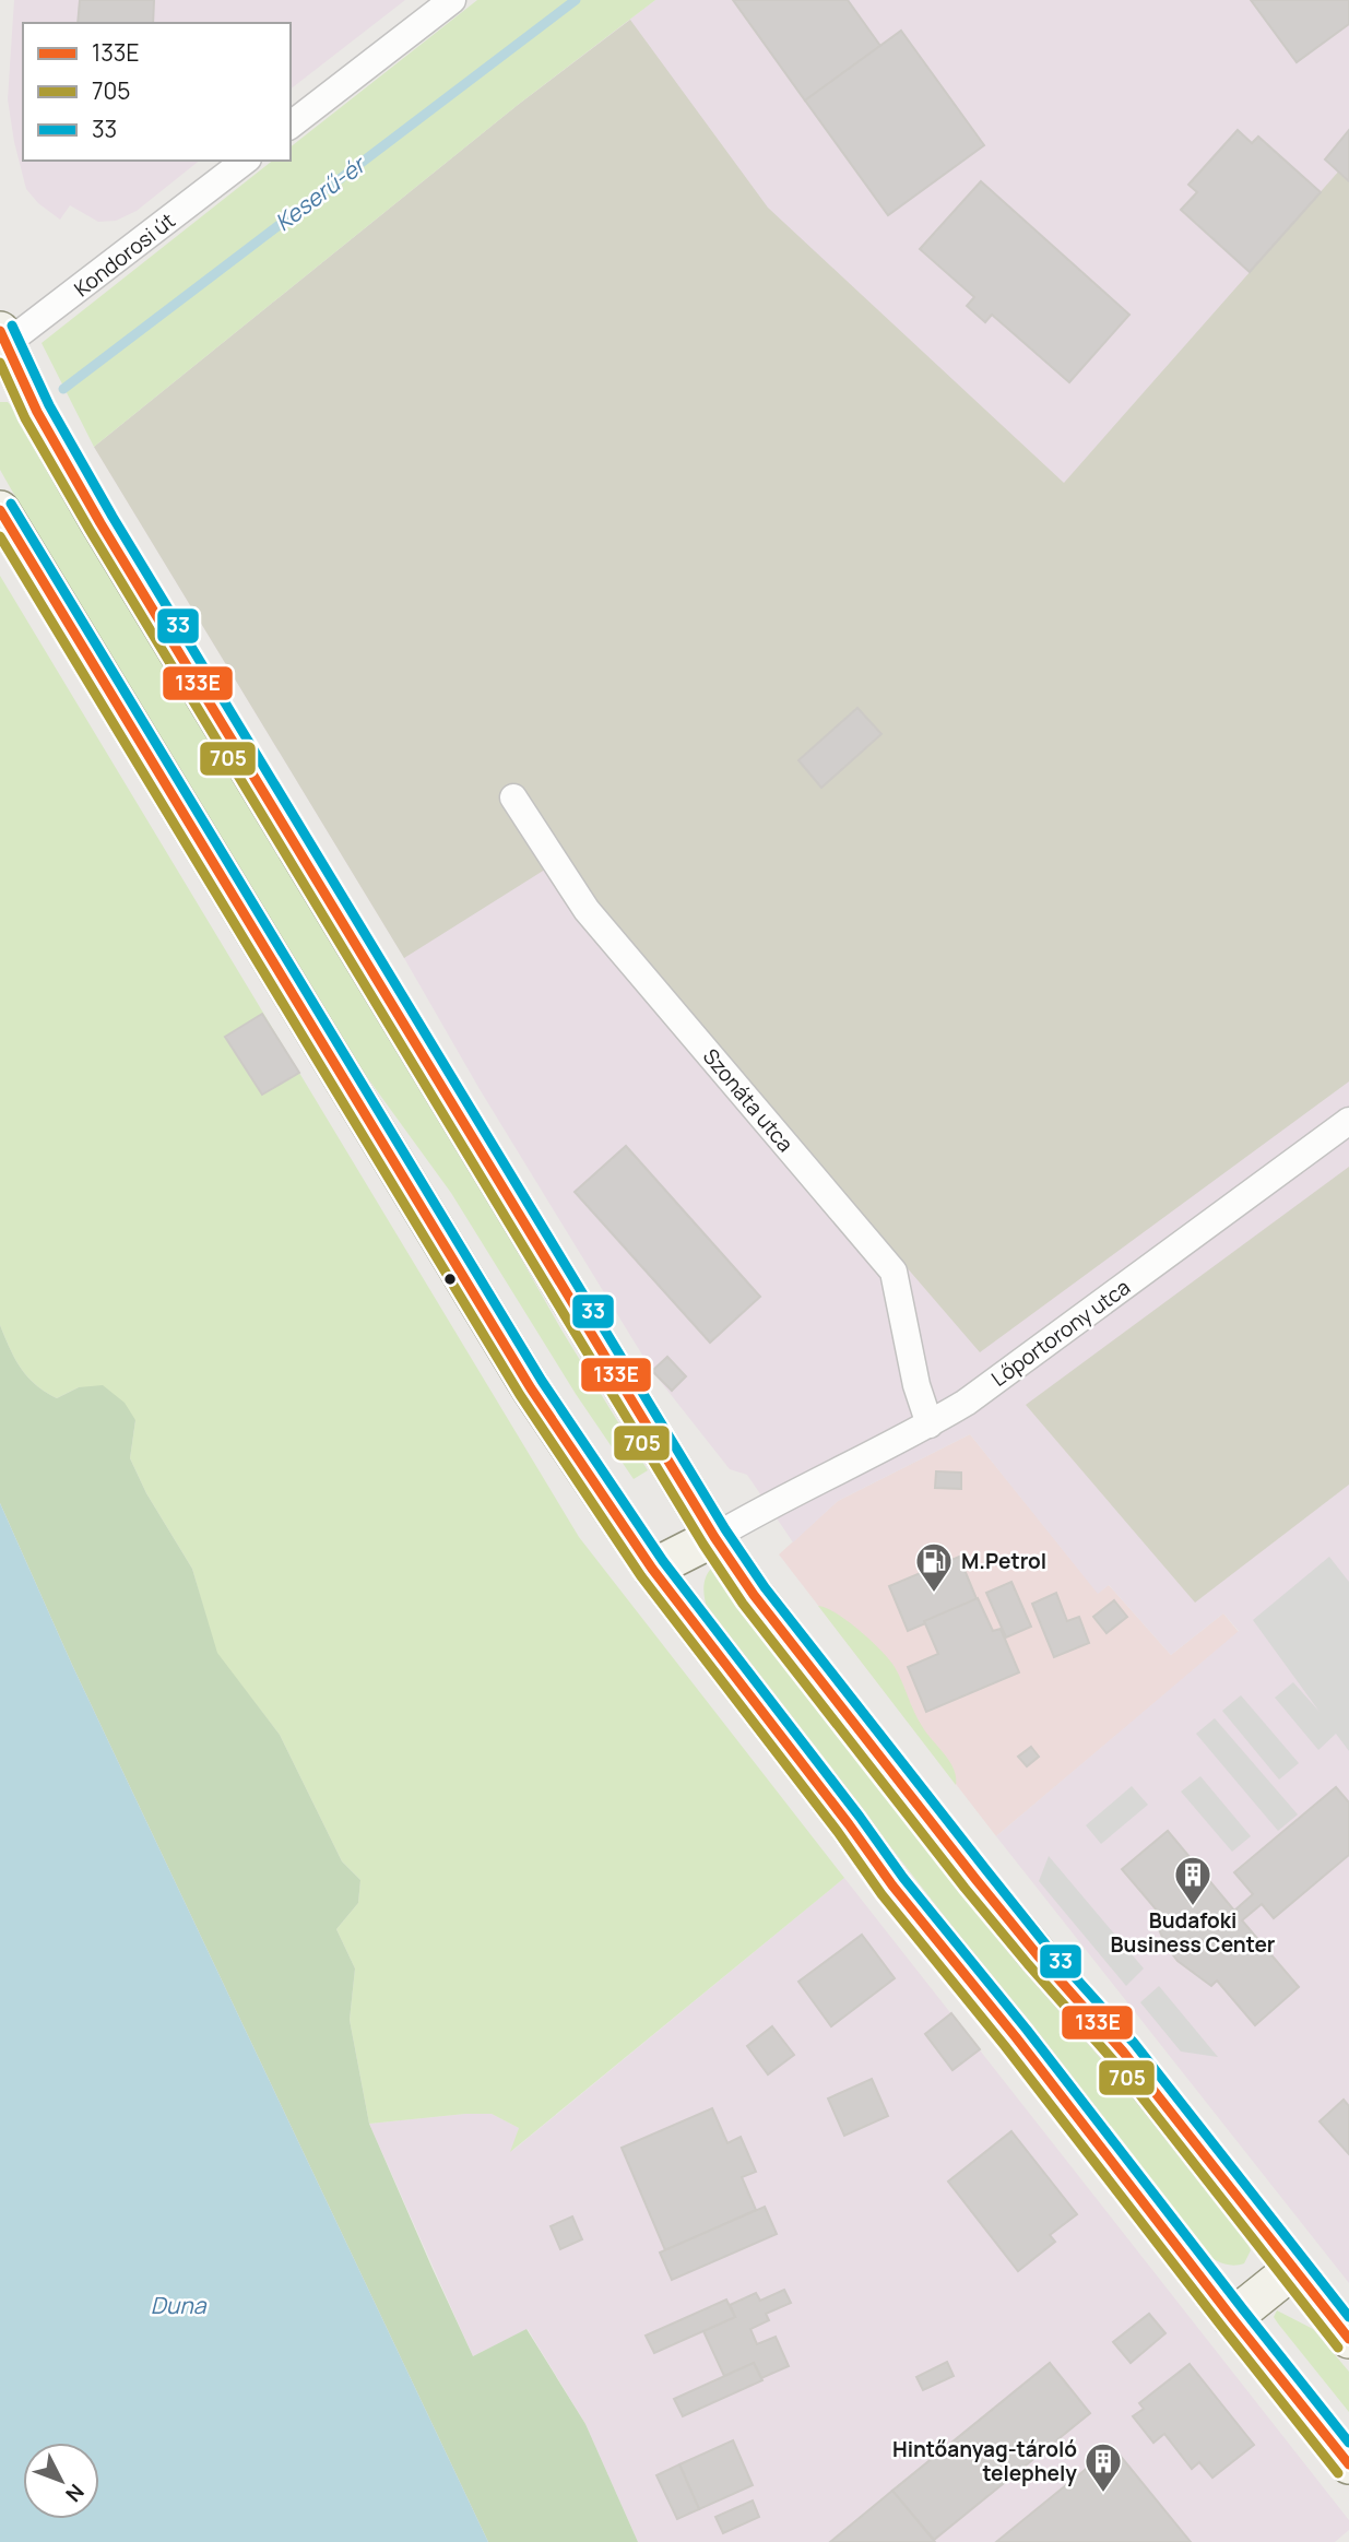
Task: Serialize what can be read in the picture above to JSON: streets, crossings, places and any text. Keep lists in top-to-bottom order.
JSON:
{
  "streets": {
    "street": ["Kondorosi út", "Szonáta utca", "Lőportorony utca"]
  },
  "crossings": [
    ["Szonáta utca", "Lőportorony utca"]
  ],
  "water": ["Keserű-ér", "Duna"],
  "places": {
    "fuel station": ["M.Petrol"],
    "building": ["Budafoki Business Center", "Hintőanyag-tároló telephely"]
  },
  "lines": ["transit line 33", "transit line 133E", "transit line 705"],
  "legend": ["133E", "705", "33"],
  "north": "bottom right"
}
